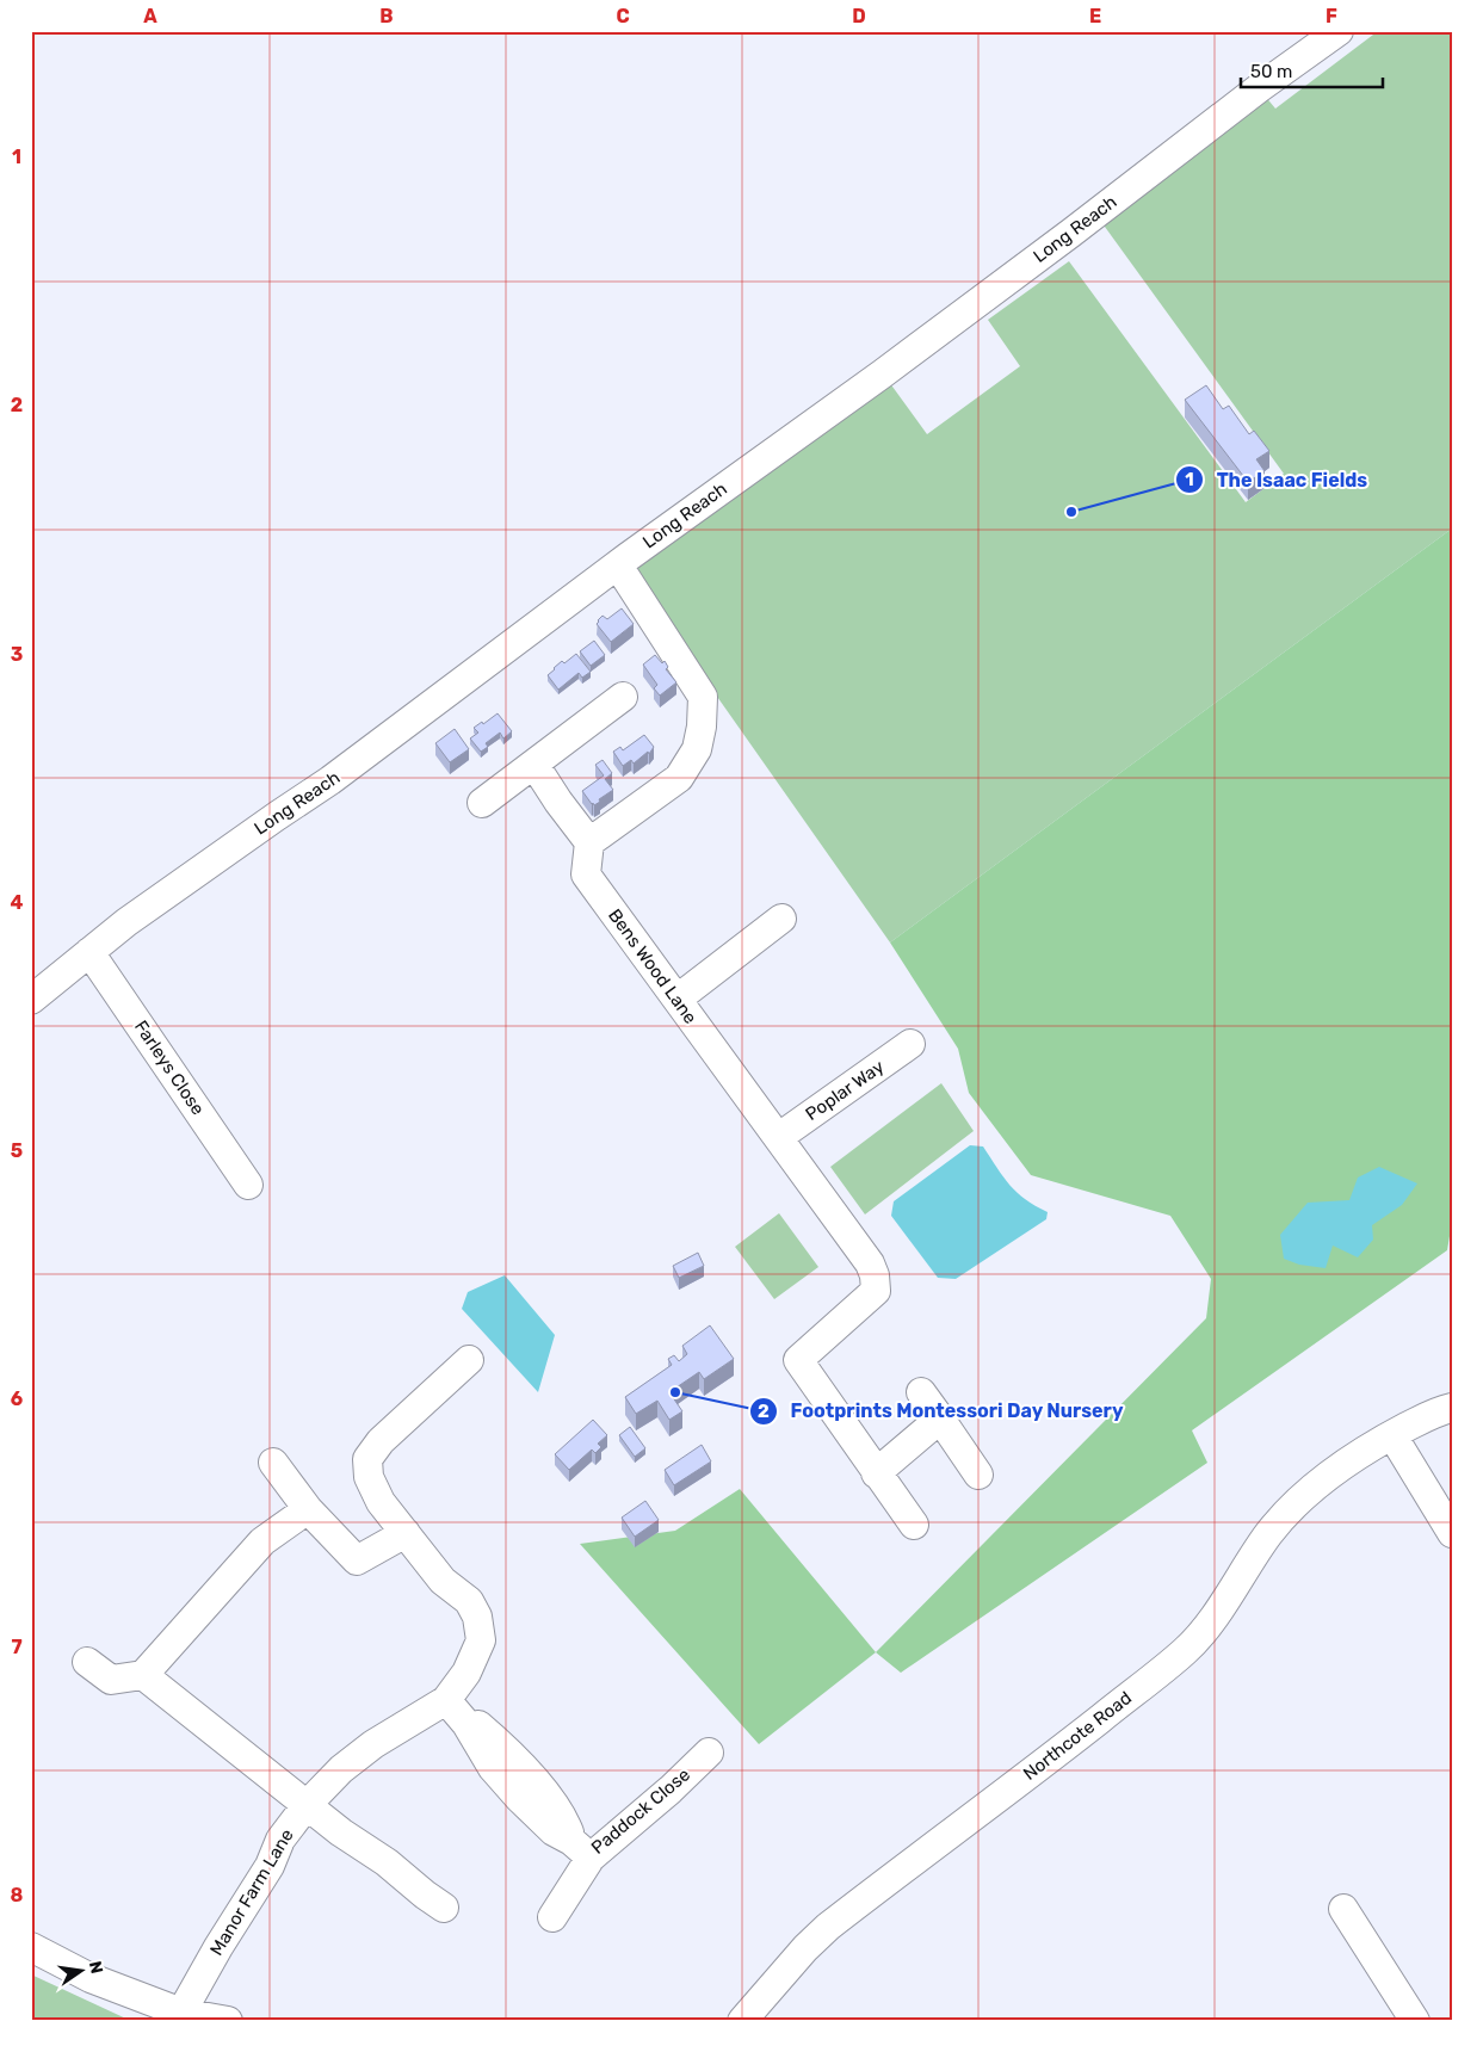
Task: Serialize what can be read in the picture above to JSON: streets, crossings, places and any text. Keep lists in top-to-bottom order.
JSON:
{
  "streets": {
    "street": [
      "Long Reach",
      "Bens Wood Lane",
      "Farleys Close",
      "Poplar Way",
      "Northcote Road",
      "Paddock Close",
      "Manor Farm Lane"
    ]
  },
  "crossings": [
    ["Long Reach", "Farleys Close"],
    ["Bens Wood Lane", "Poplar Way"],
    ["Paddock Close", "Manor Farm Lane"]
  ],
  "places": ["The Isaac Fields", "Footprints Montessori Day Nursery"],
  "scale_bar": "50 m",
  "north": "right",
  "grid": {
    "columns": [
      "A",
      "B",
      "C",
      "D",
      "E",
      "F"
    ],
    "rows": [
      "1",
      "2",
      "3",
      "4",
      "5",
      "6",
      "7",
      "8"
    ]
  }
}
